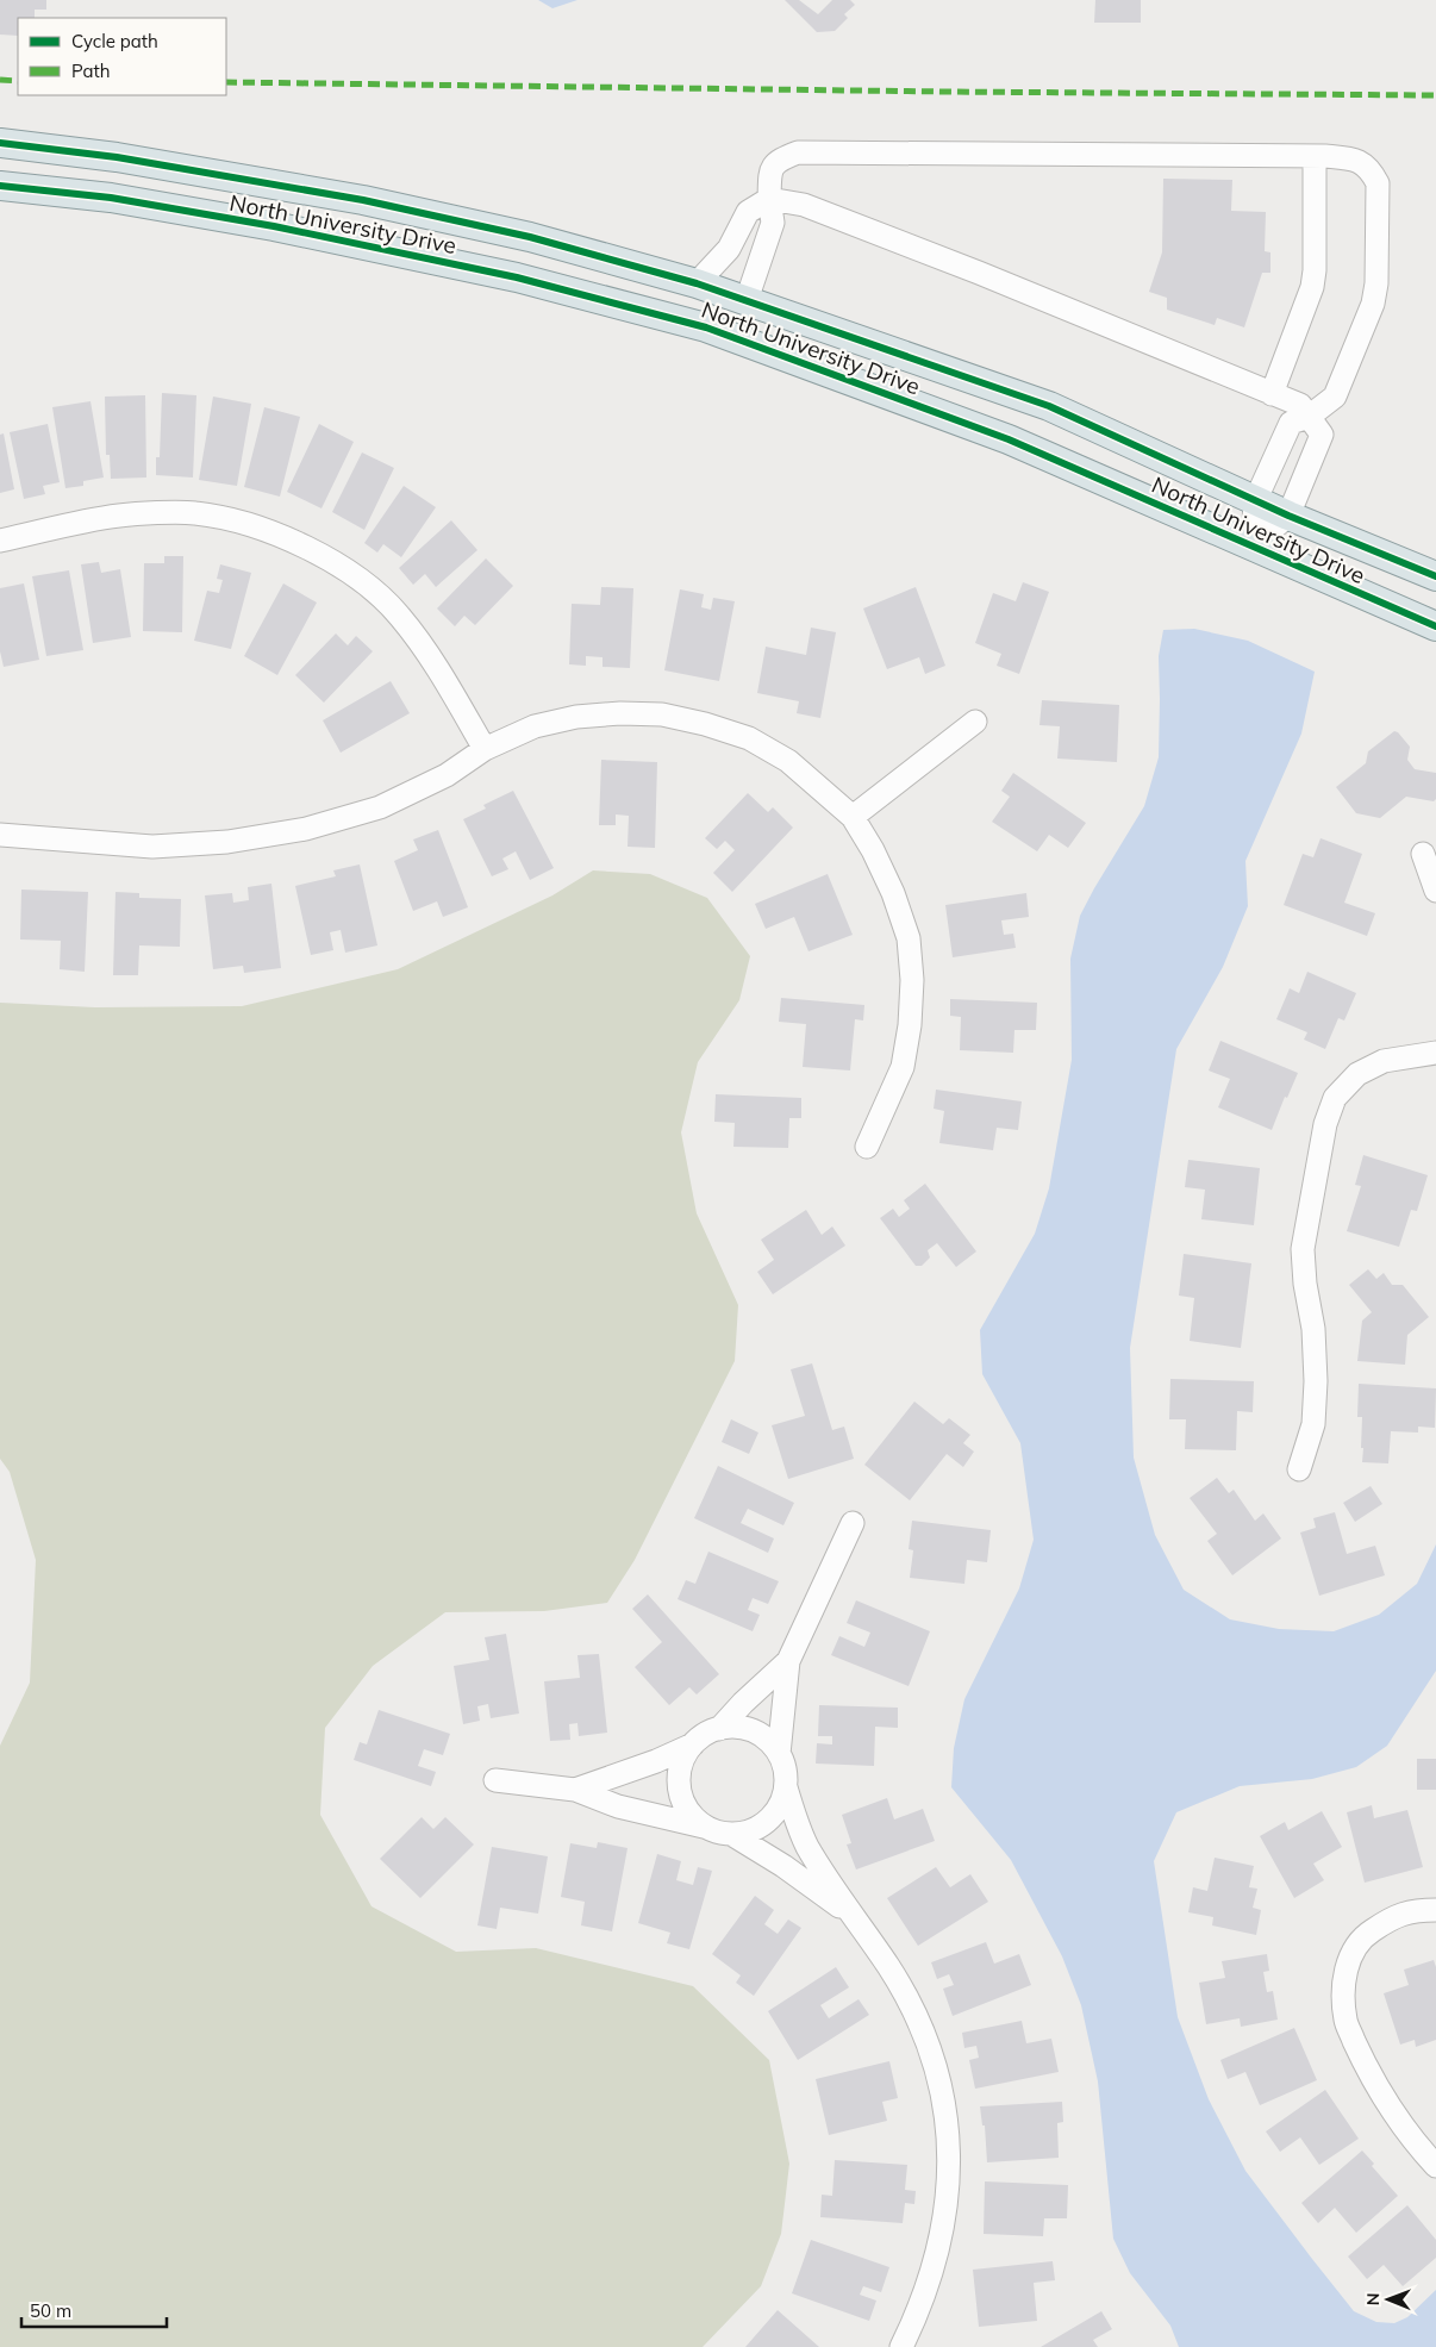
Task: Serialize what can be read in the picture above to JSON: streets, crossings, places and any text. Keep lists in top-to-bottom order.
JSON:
{
  "streets": {
    "main road": ["North University Drive"]
  },
  "legend": ["Cycle path", "Path"],
  "scale_bar": "50 m",
  "north": "left"
}
